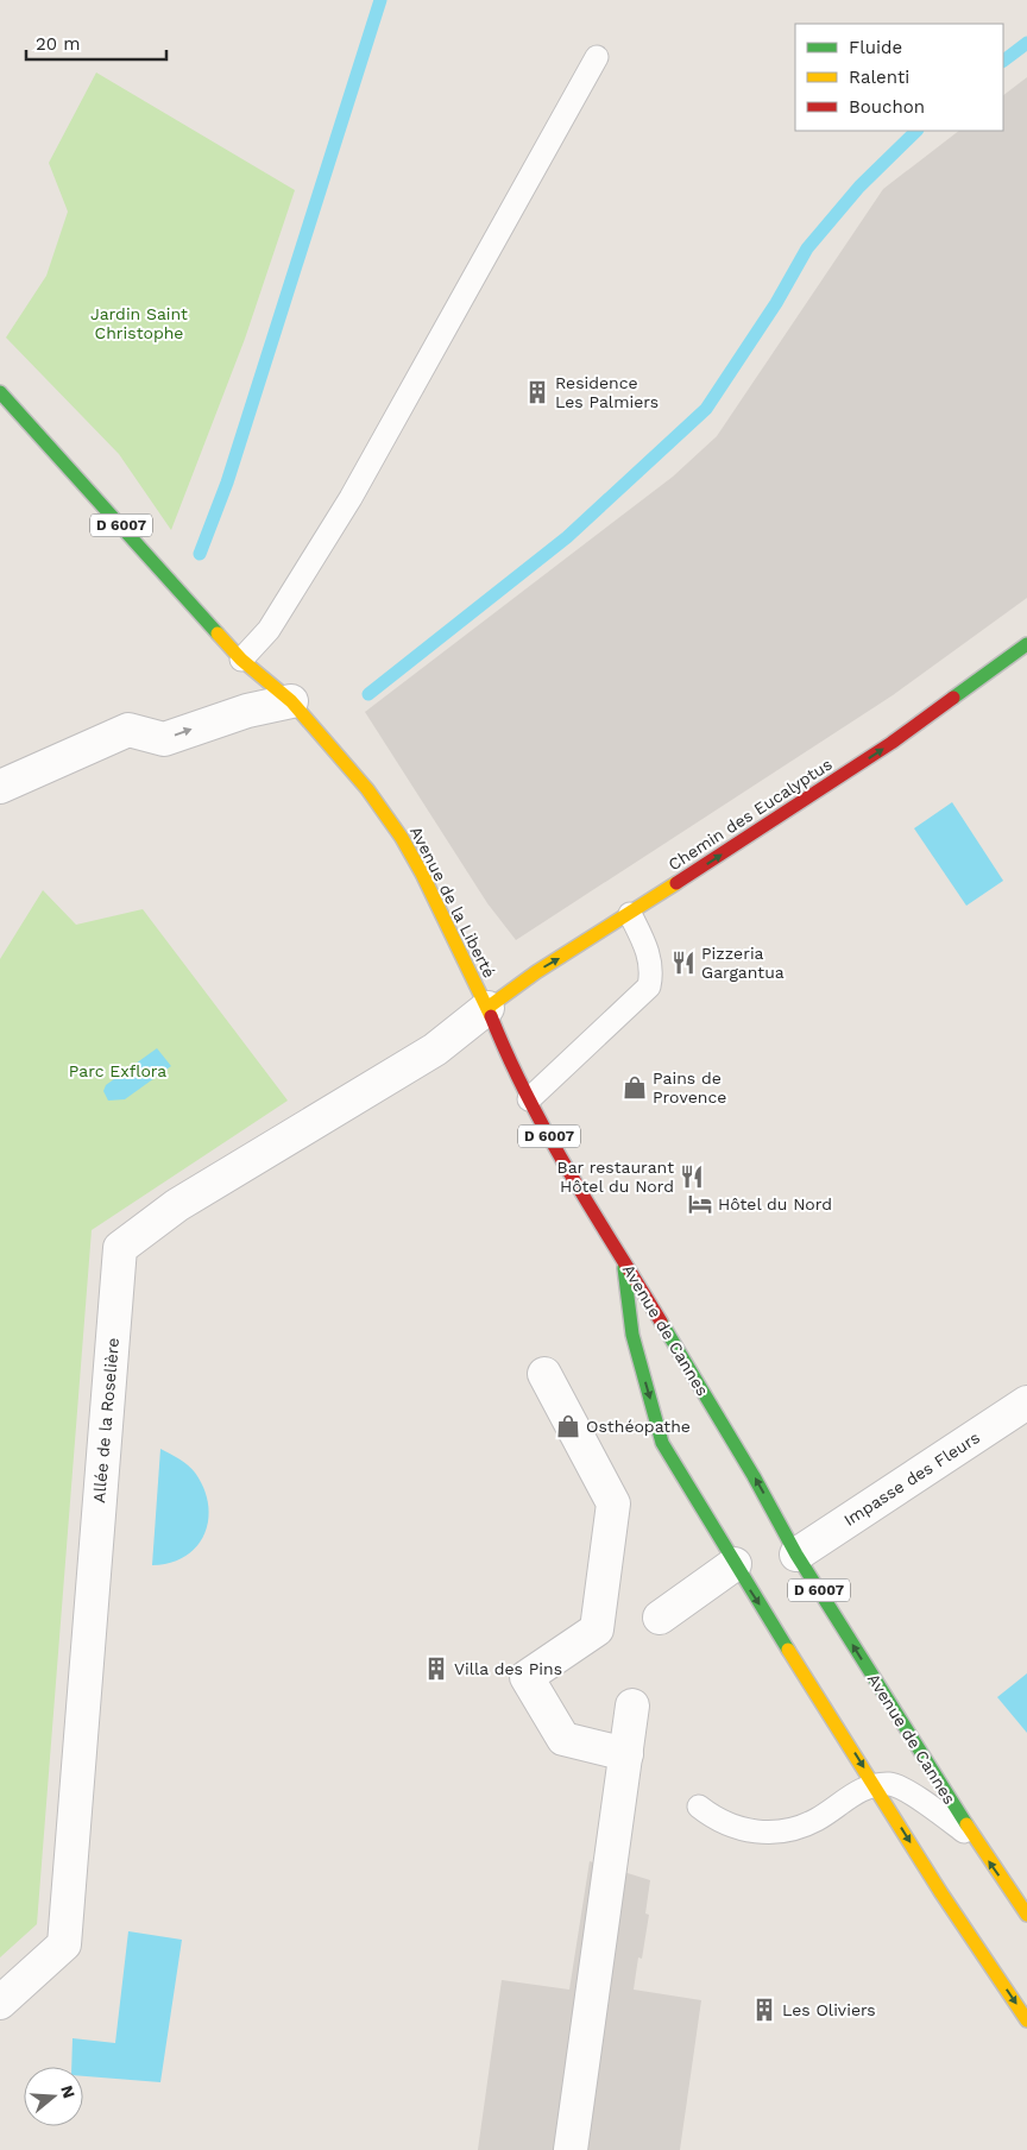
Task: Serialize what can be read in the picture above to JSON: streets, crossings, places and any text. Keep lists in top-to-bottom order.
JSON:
{
  "streets": {
    "main road": [
      "D 6007",
      "Chemin des Eucalyptus",
      "Avenue de la Liberté",
      "Avenue de Cannes"
    ],
    "street": ["Allée de la Roselière", "Impasse des Fleurs"]
  },
  "crossings": [
    ["Chemin des Eucalyptus", "Avenue de la Liberté"],
    ["Chemin des Eucalyptus", "Allée de la Roselière"],
    ["Avenue de la Liberté", "Avenue de Cannes"],
    ["Avenue de la Liberté", "Allée de la Roselière"],
    ["Avenue de Cannes", "Impasse des Fleurs"]
  ],
  "one_way": ["Chemin des Eucalyptus"],
  "parks": ["Jardin Saint Christophe", "Parc Exflora"],
  "places": {
    "building": ["Residence Les Palmiers", "Villa des Pins", "Les Oliviers"],
    "restaurant": ["Pizzeria Gargantua", "Bar restaurant Hôtel du Nord"],
    "shop": ["Pains de Provence", "Osthéopathe"],
    "hotel": ["Hôtel du Nord"]
  },
  "legend": ["Fluide", "Ralenti", "Bouchon"],
  "scale_bar": "20 m",
  "north": "right"
}
